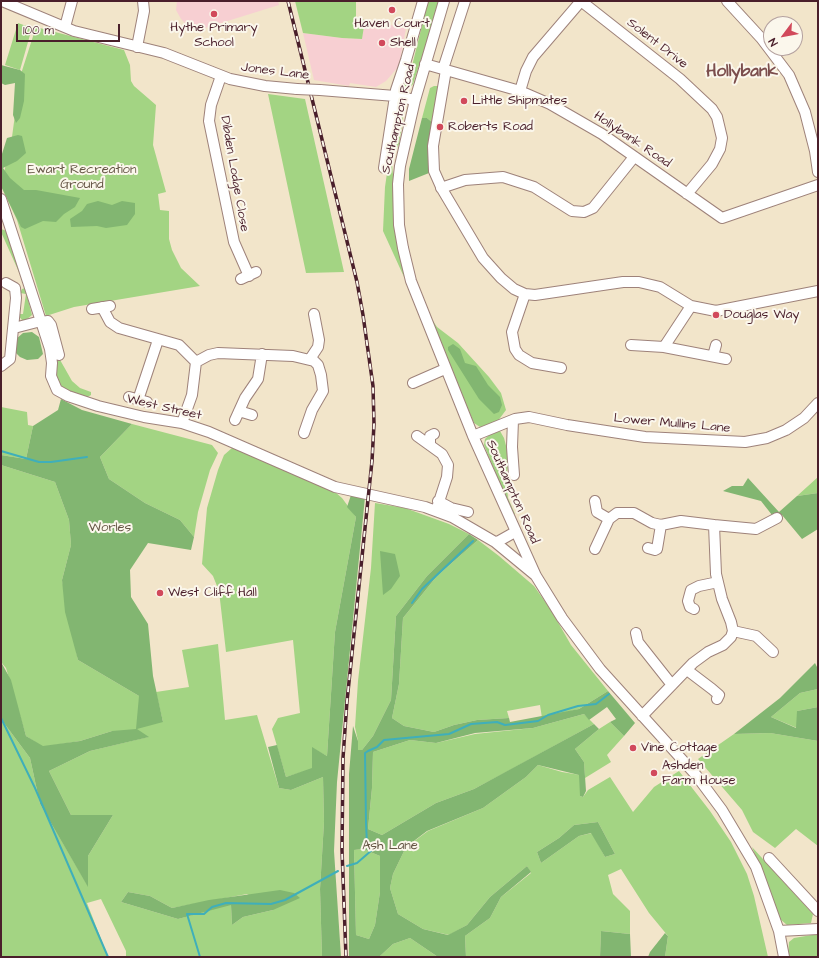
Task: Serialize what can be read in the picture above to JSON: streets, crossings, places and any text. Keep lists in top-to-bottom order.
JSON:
{
  "streets": {
    "street": [
      "Solent Drive",
      "Jones Lane",
      "Southampton Road",
      "Hollybank Road",
      "Dibden Lodge Close",
      "West Street",
      "Lower Mullins Lane"
    ]
  },
  "crossings": [
    ["Solent Drive", "Hollybank Road"],
    ["Jones Lane", "Southampton Road"],
    ["Jones Lane", "Dibden Lodge Close"],
    ["Southampton Road", "Hollybank Road"],
    ["Southampton Road", "West Street"],
    ["Southampton Road", "Lower Mullins Lane"]
  ],
  "districts": ["Hollybank"],
  "parks": ["Ewart Recreation Ground", "Worles", "Ash Lane"],
  "places": [
    "Haven Court",
    "Hythe Primary School",
    "Shell",
    "Little Shipmates",
    "Roberts Road",
    "Douglas Way",
    "West Cliff Hall",
    "Vine Cottage",
    "Ashden Farm House"
  ],
  "scale_bar": "100 m",
  "north": "bottom left"
}
